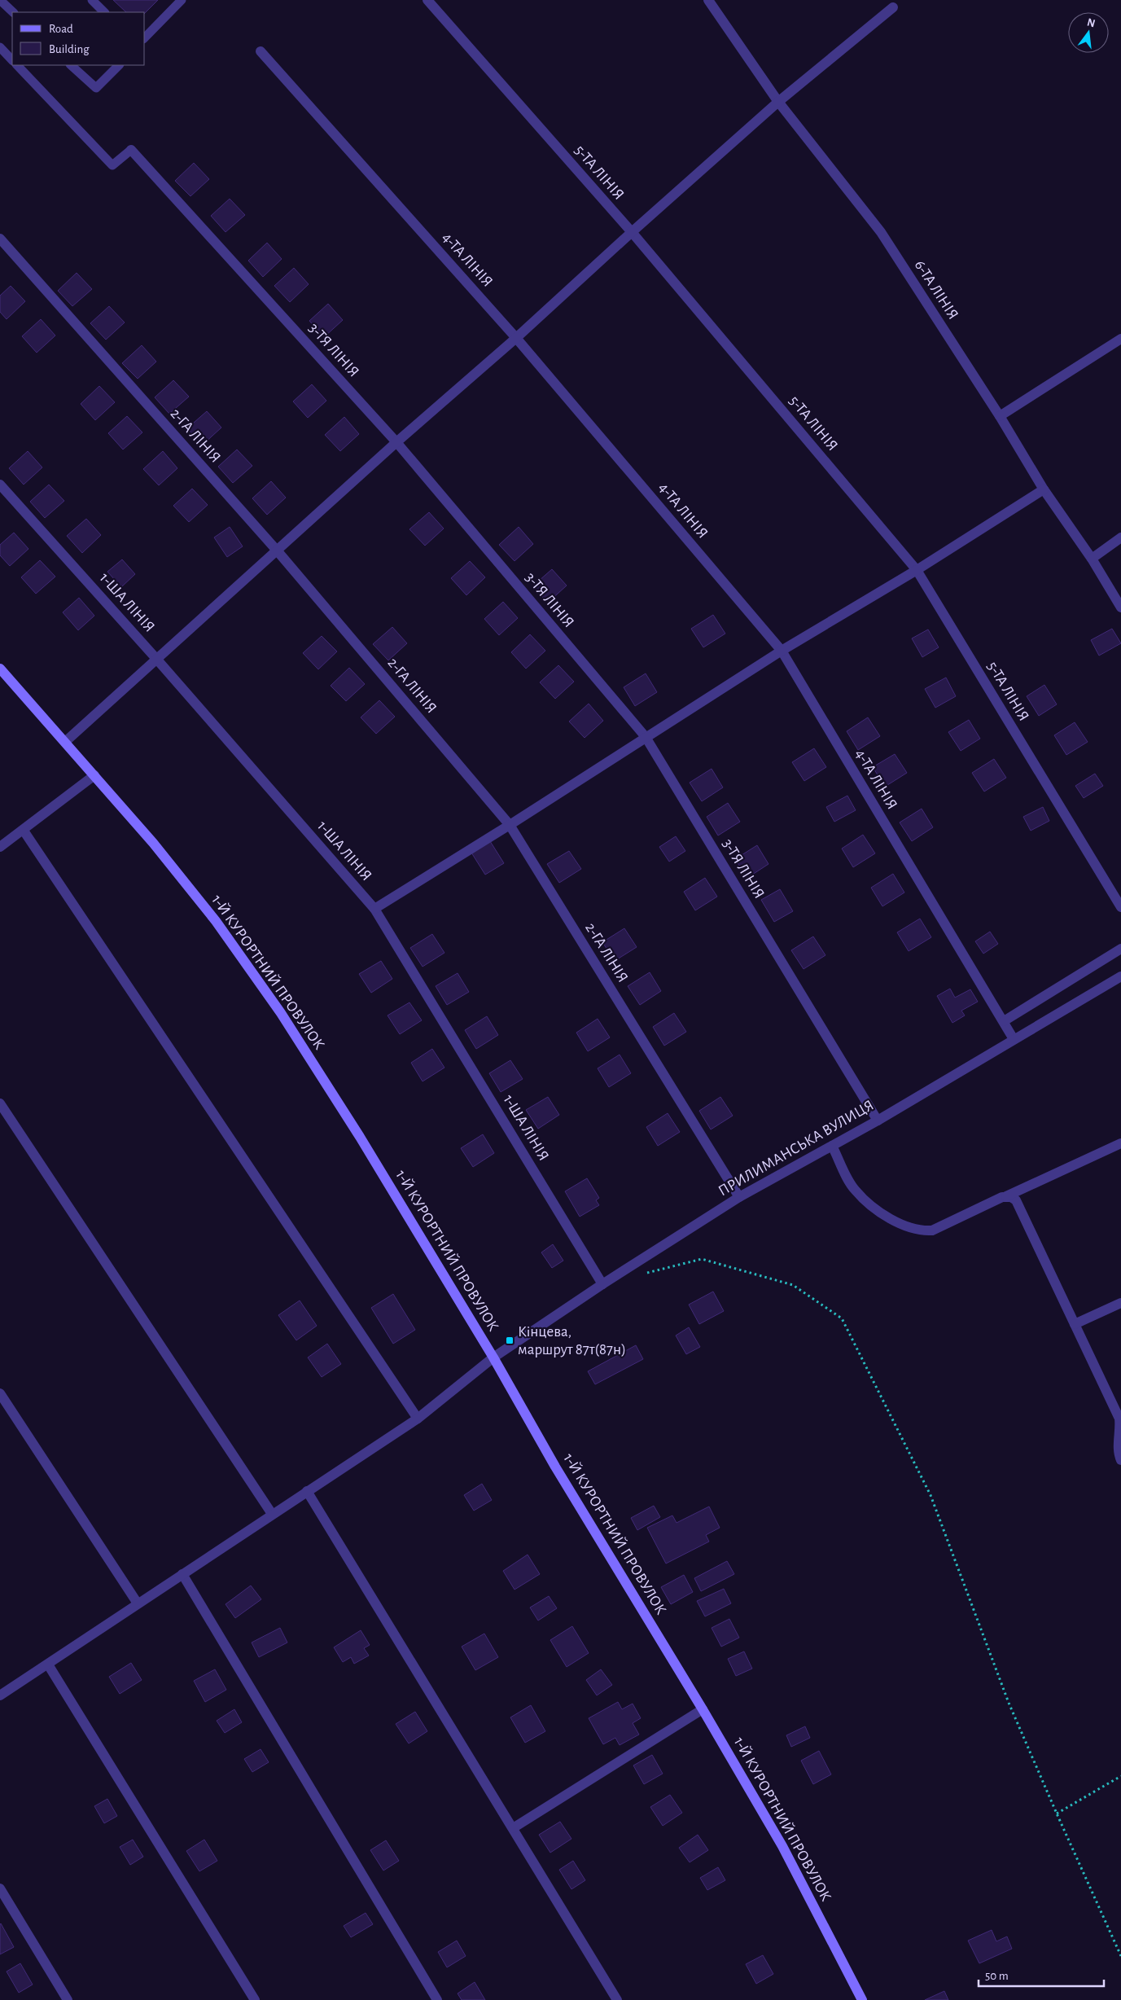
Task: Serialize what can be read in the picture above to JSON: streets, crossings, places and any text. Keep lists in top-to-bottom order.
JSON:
{
  "streets": {
    "street": [
      "5-ТА ЛІНІЯ",
      "4-ТА ЛІНІЯ",
      "6-ТА ЛІНІЯ",
      "3-ТЯ ЛІНІЯ",
      "2-ГА ЛІНІЯ",
      "1-ША ЛІНІЯ",
      "1-Й КУРОРТНИЙ ПРОВУЛОК",
      "ПРИЛИМАНСЬКА ВУЛИЦЯ"
    ]
  },
  "crossings": [
    ["4-ТА ЛІНІЯ", "ПРИЛИМАНСЬКА ВУЛИЦЯ"],
    ["3-ТЯ ЛІНІЯ", "ПРИЛИМАНСЬКА ВУЛИЦЯ"],
    ["2-ГА ЛІНІЯ", "ПРИЛИМАНСЬКА ВУЛИЦЯ"],
    ["1-ША ЛІНІЯ", "ПРИЛИМАНСЬКА ВУЛИЦЯ"],
    ["1-Й КУРОРТНИЙ ПРОВУЛОК", "ПРИЛИМАНСЬКА ВУЛИЦЯ"]
  ],
  "places": {
    "transit": ["Кінцева, маршрут 87т(87н)"]
  },
  "legend": ["Road", "Building"],
  "scale_bar": "50 m",
  "north": "top"
}
